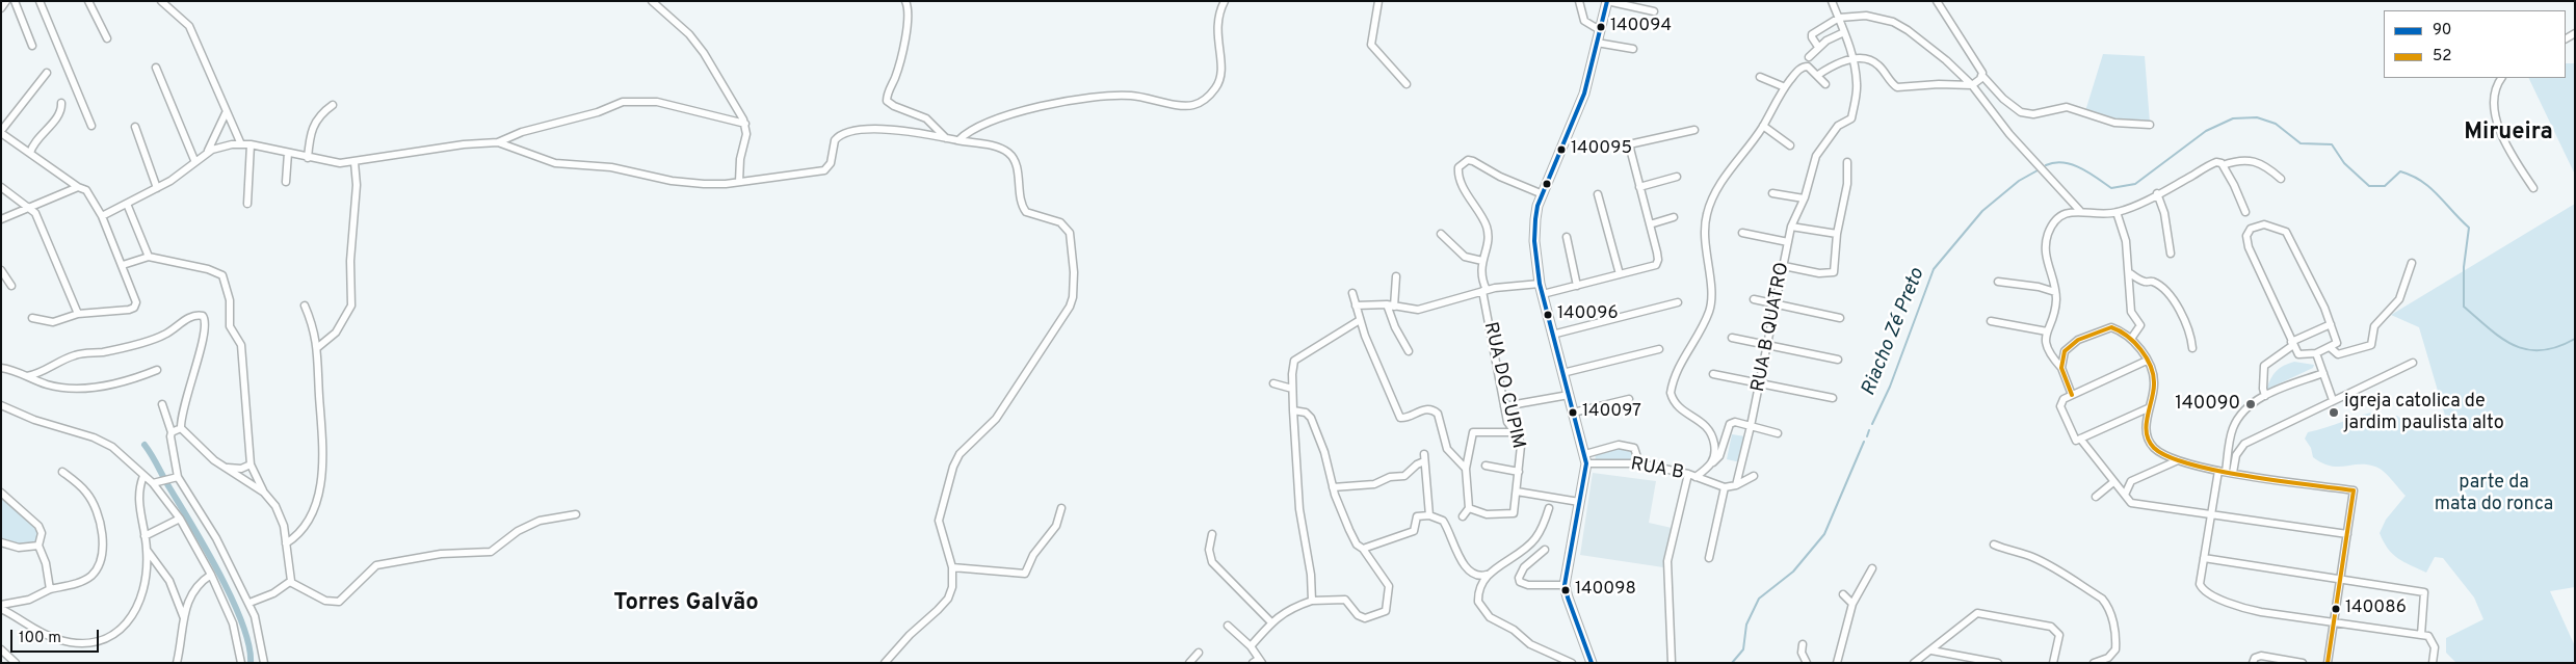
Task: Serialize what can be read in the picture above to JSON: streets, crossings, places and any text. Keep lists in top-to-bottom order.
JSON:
{
  "streets": {
    "street": ["RUA B QUATRO", "RUA DO CUPIM", "RUA B"]
  },
  "districts": ["Mirueira", "Torres Galvão"],
  "water": ["Riacho Zé Preto"],
  "parks": ["parte da mata do ronca"],
  "places": [
    "140094",
    "140095",
    "140096",
    "140090",
    "140097",
    "igreja catolica de jardim paulista alto",
    "140098",
    "140086"
  ],
  "lines": ["transit line 90", "transit line 52"],
  "legend": ["90", "52"],
  "scale_bar": "100 m"
}
